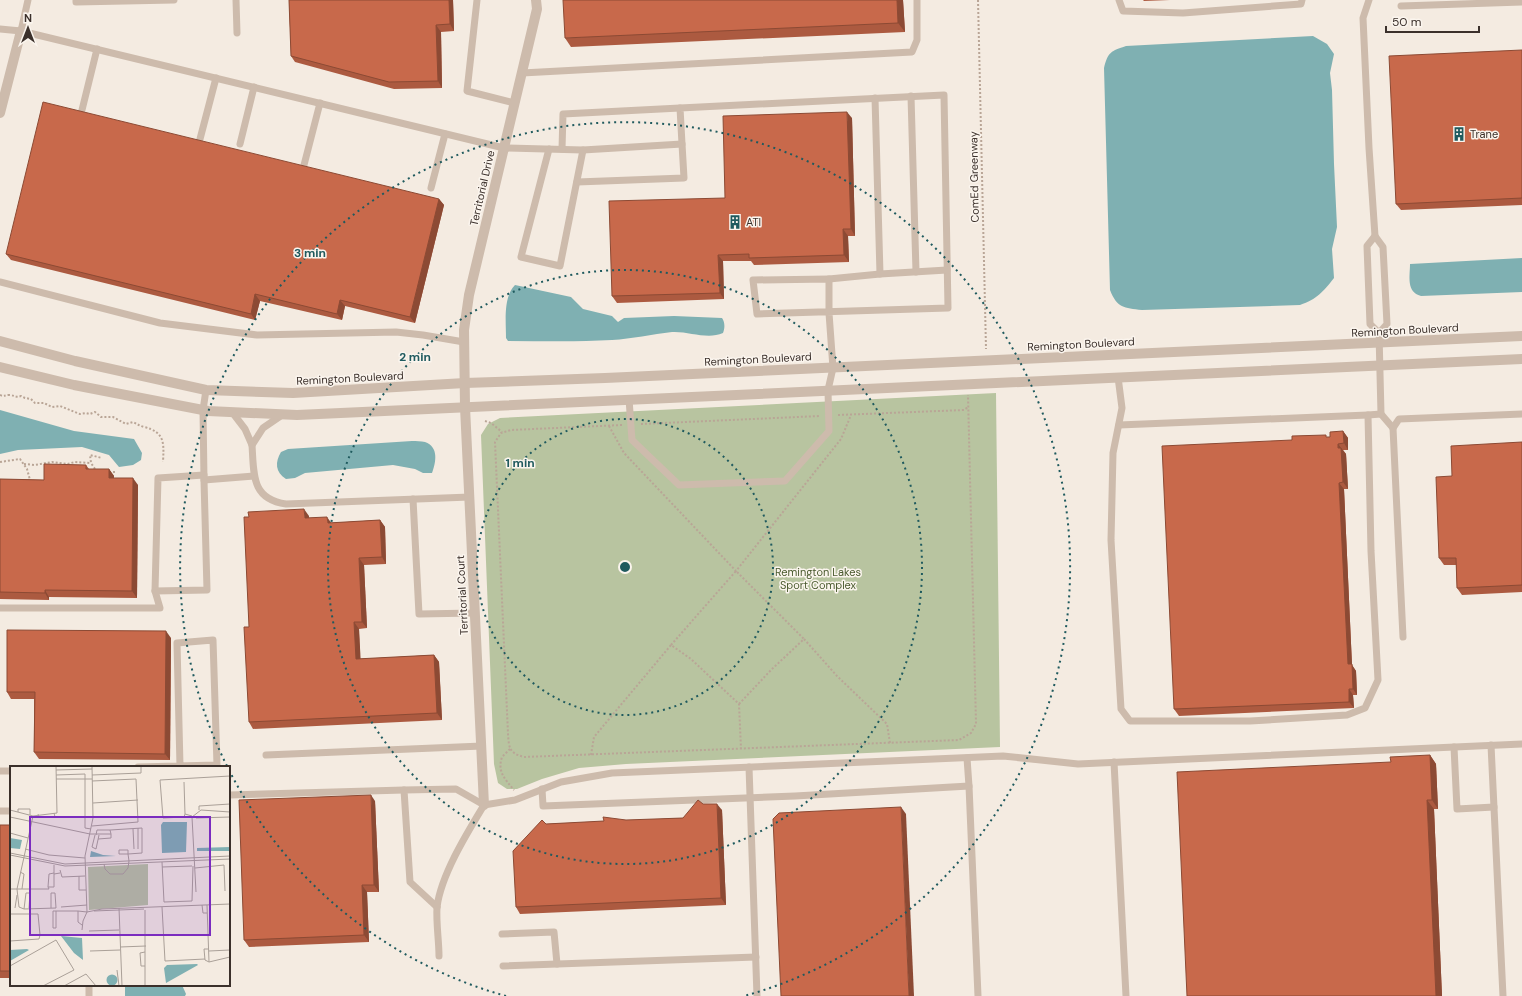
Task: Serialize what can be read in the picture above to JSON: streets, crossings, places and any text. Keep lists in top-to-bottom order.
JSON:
{
  "streets": {
    "street": ["Territorial Drive", "Remington Boulevard", "Territorial Court"],
    "path": ["ComEd Greenway"]
  },
  "crossings": [
    ["Territorial Drive", "Remington Boulevard"],
    ["Territorial Drive", "Territorial Court"],
    ["Remington Boulevard", "Territorial Court"]
  ],
  "parks": ["Remington Lakes Sport Complex"],
  "places": {
    "building": ["Trane", "ATI"]
  },
  "scale_bar": "50 m",
  "north": "top",
  "rings": ["3 min", "2 min", "1 min"]
}
